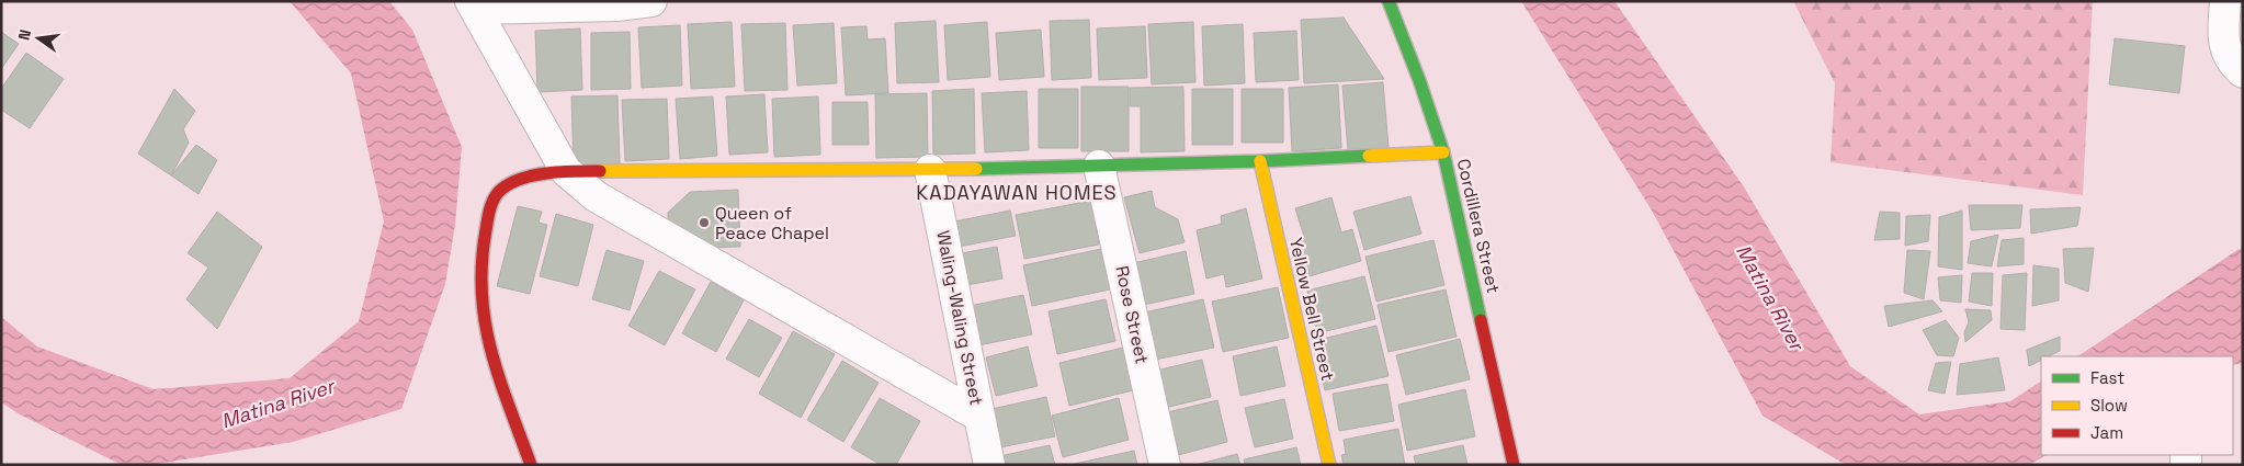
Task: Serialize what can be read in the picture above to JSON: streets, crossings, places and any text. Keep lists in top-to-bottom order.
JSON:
{
  "streets": {
    "street": [
      "Cordillera Street",
      "Yellow Bell Street",
      "Rose Street",
      "Waling-Waling Street"
    ]
  },
  "districts": ["KADAYAWAN HOMES"],
  "water": ["Matina River"],
  "places": ["Queen of Peace Chapel"],
  "legend": ["Fast", "Slow", "Jam"],
  "north": "left"
}
